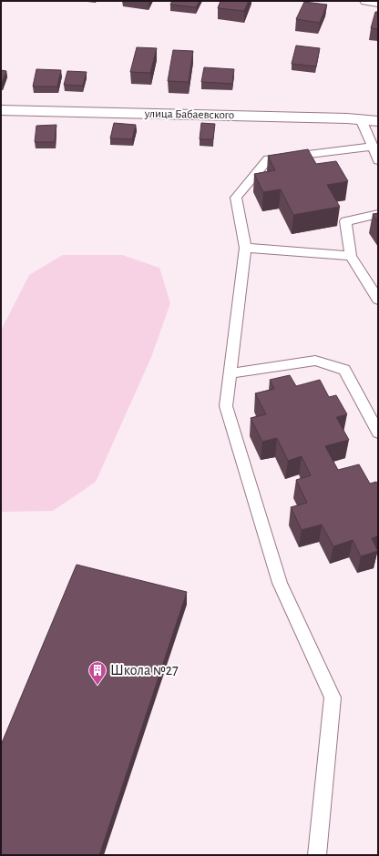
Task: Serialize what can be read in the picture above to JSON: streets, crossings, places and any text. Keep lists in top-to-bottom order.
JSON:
{
  "streets": {
    "main road": ["улица Бабаевского"]
  },
  "places": {
    "building": ["Школа №27"]
  }
}
